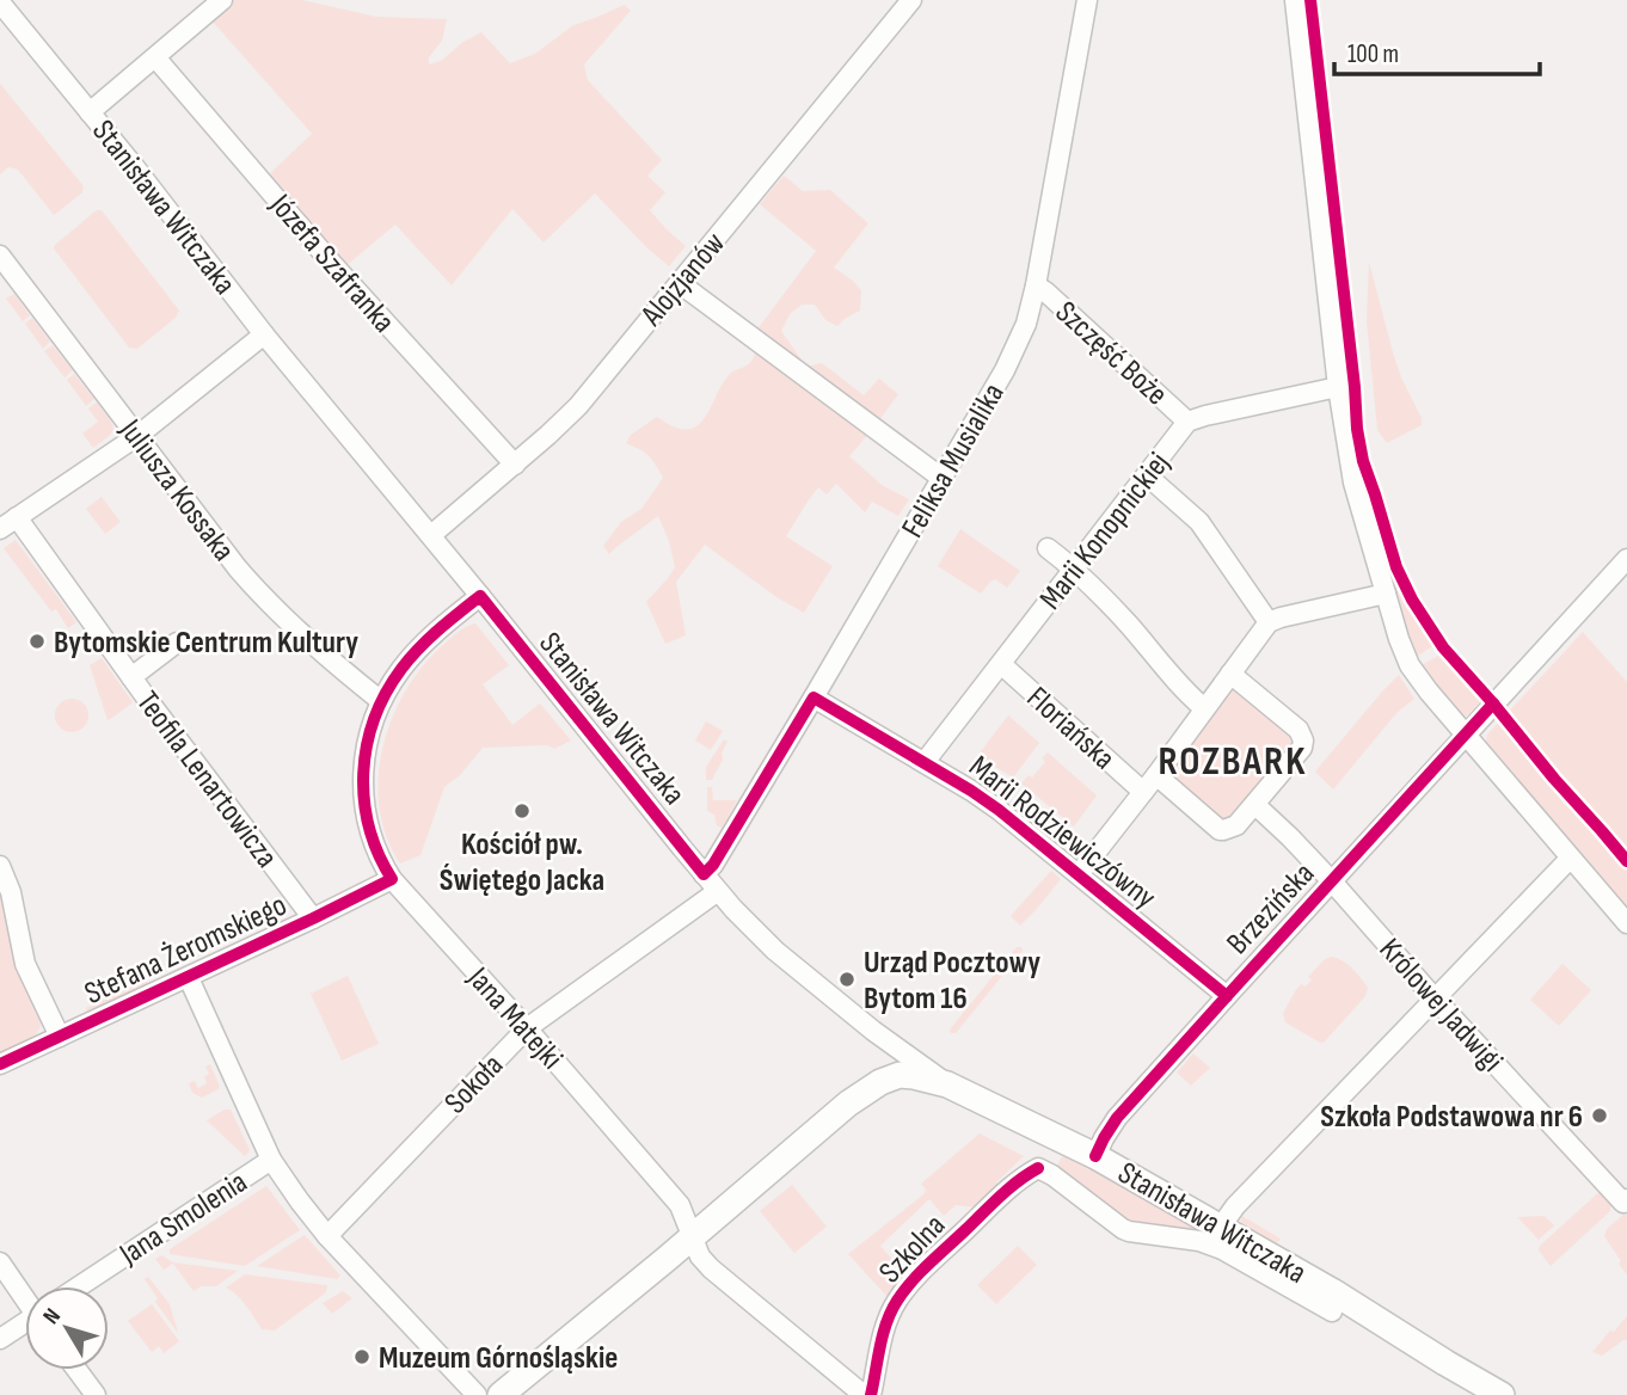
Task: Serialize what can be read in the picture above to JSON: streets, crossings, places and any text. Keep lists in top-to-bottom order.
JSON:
{
  "streets": {
    "main road": ["Stanisława Witczaka"],
    "street": [
      "Józefa Szafranka",
      "Alojzjanów",
      "Szczęść Boże",
      "Feliksa Musialika",
      "Juliusza Kossaka",
      "Marii Konopnickiej",
      "Floriańska",
      "Teofila Lenartowicza",
      "Marii Rodziewiczówny",
      "Brzezińska",
      "Stefana Żeromskiego",
      "Królowej Jadwigi",
      "Jana Matejki",
      "Sokoła",
      "Jana Smolenia",
      "Szkolna"
    ]
  },
  "crossings": [
    ["Stanisława Witczaka", "Alojzjanów"],
    ["Stanisława Witczaka", "Feliksa Musialika"],
    ["Stanisława Witczaka", "Brzezińska"],
    ["Stanisława Witczaka", "Jana Matejki"],
    ["Stanisława Witczaka", "Sokoła"],
    ["Józefa Szafranka", "Alojzjanów"],
    ["Szczęść Boże", "Feliksa Musialika"],
    ["Szczęść Boże", "Marii Konopnickiej"],
    ["Feliksa Musialika", "Marii Rodziewiczówny"],
    ["Juliusza Kossaka", "Jana Matejki"],
    ["Marii Konopnickiej", "Floriańska"],
    ["Marii Konopnickiej", "Marii Rodziewiczówny"],
    ["Teofila Lenartowicza", "Stefana Żeromskiego"],
    ["Marii Rodziewiczówny", "Brzezińska"],
    ["Brzezińska", "Królowej Jadwigi"],
    ["Stefana Żeromskiego", "Jana Matejki"],
    ["Jana Matejki", "Sokoła"]
  ],
  "districts": ["ROZBARK"],
  "places": [
    "Bytomskie Centrum Kultury",
    "Kościół pw. Świętego Jacka",
    "Urząd Pocztowy Bytom 16",
    "Szkoła Podstawowa nr 6",
    "Muzeum Górnośląskie"
  ],
  "scale_bar": "100 m",
  "north": "top left"
}
